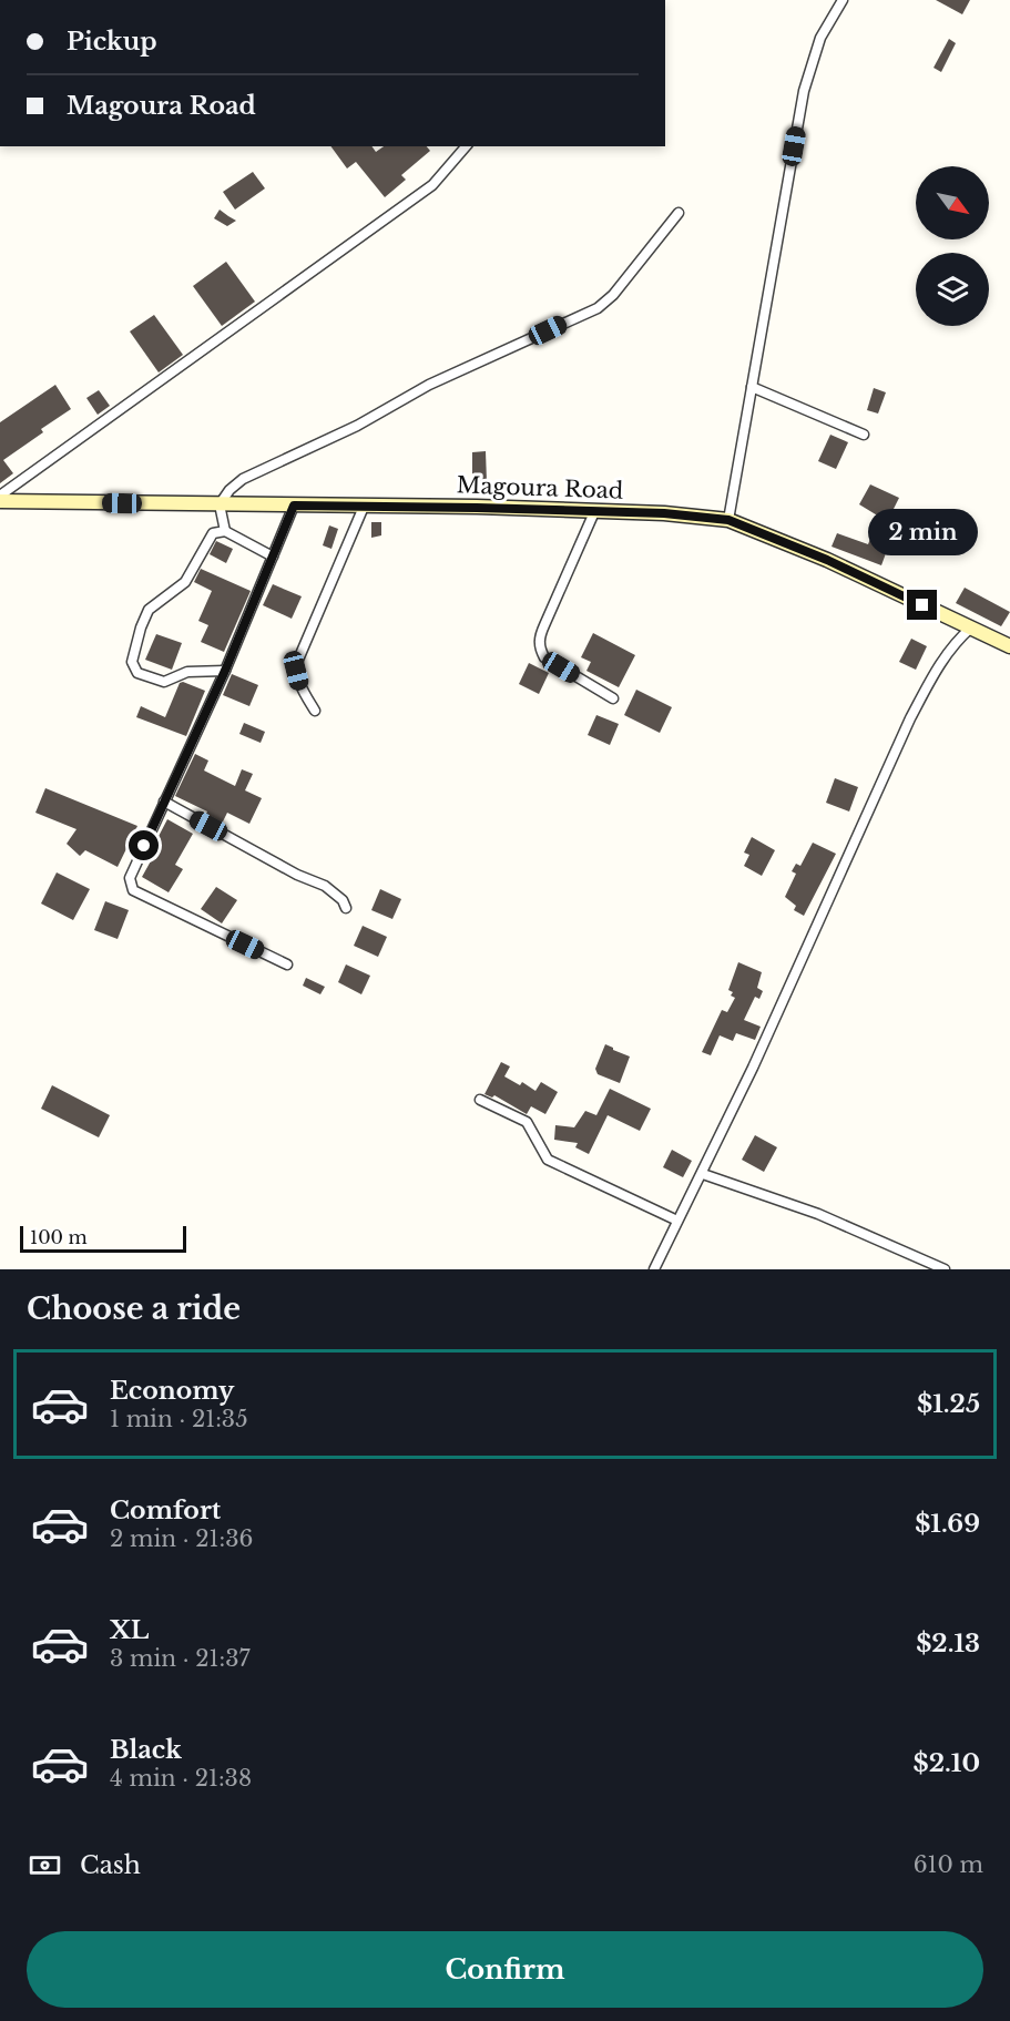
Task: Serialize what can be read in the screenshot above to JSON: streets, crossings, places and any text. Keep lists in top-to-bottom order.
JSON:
{
  "streets": {
    "street": ["Magoura Road"]
  },
  "scale_bar": "100 m",
  "north": "bottom right",
  "page": {
    "banner": ["Pickup", "Magoura Road"],
    "bubble": "2 min",
    "scale": "100 m",
    "heading": "Choose a ride",
    "list": [
      {
        "name": "Economy",
        "note": "1 min · 21:35",
        "value": "$1.25"
      },
      {
        "name": "Comfort",
        "note": "2 min · 21:36",
        "value": "$1.69"
      },
      {
        "name": "XL",
        "note": "3 min · 21:37",
        "value": "$2.13"
      },
      {
        "name": "Black",
        "note": "4 min · 21:38",
        "value": "$2.10"
      }
    ],
    "pay": ["Cash", "610 m"],
    "buttons": "Confirm"
  }
}
